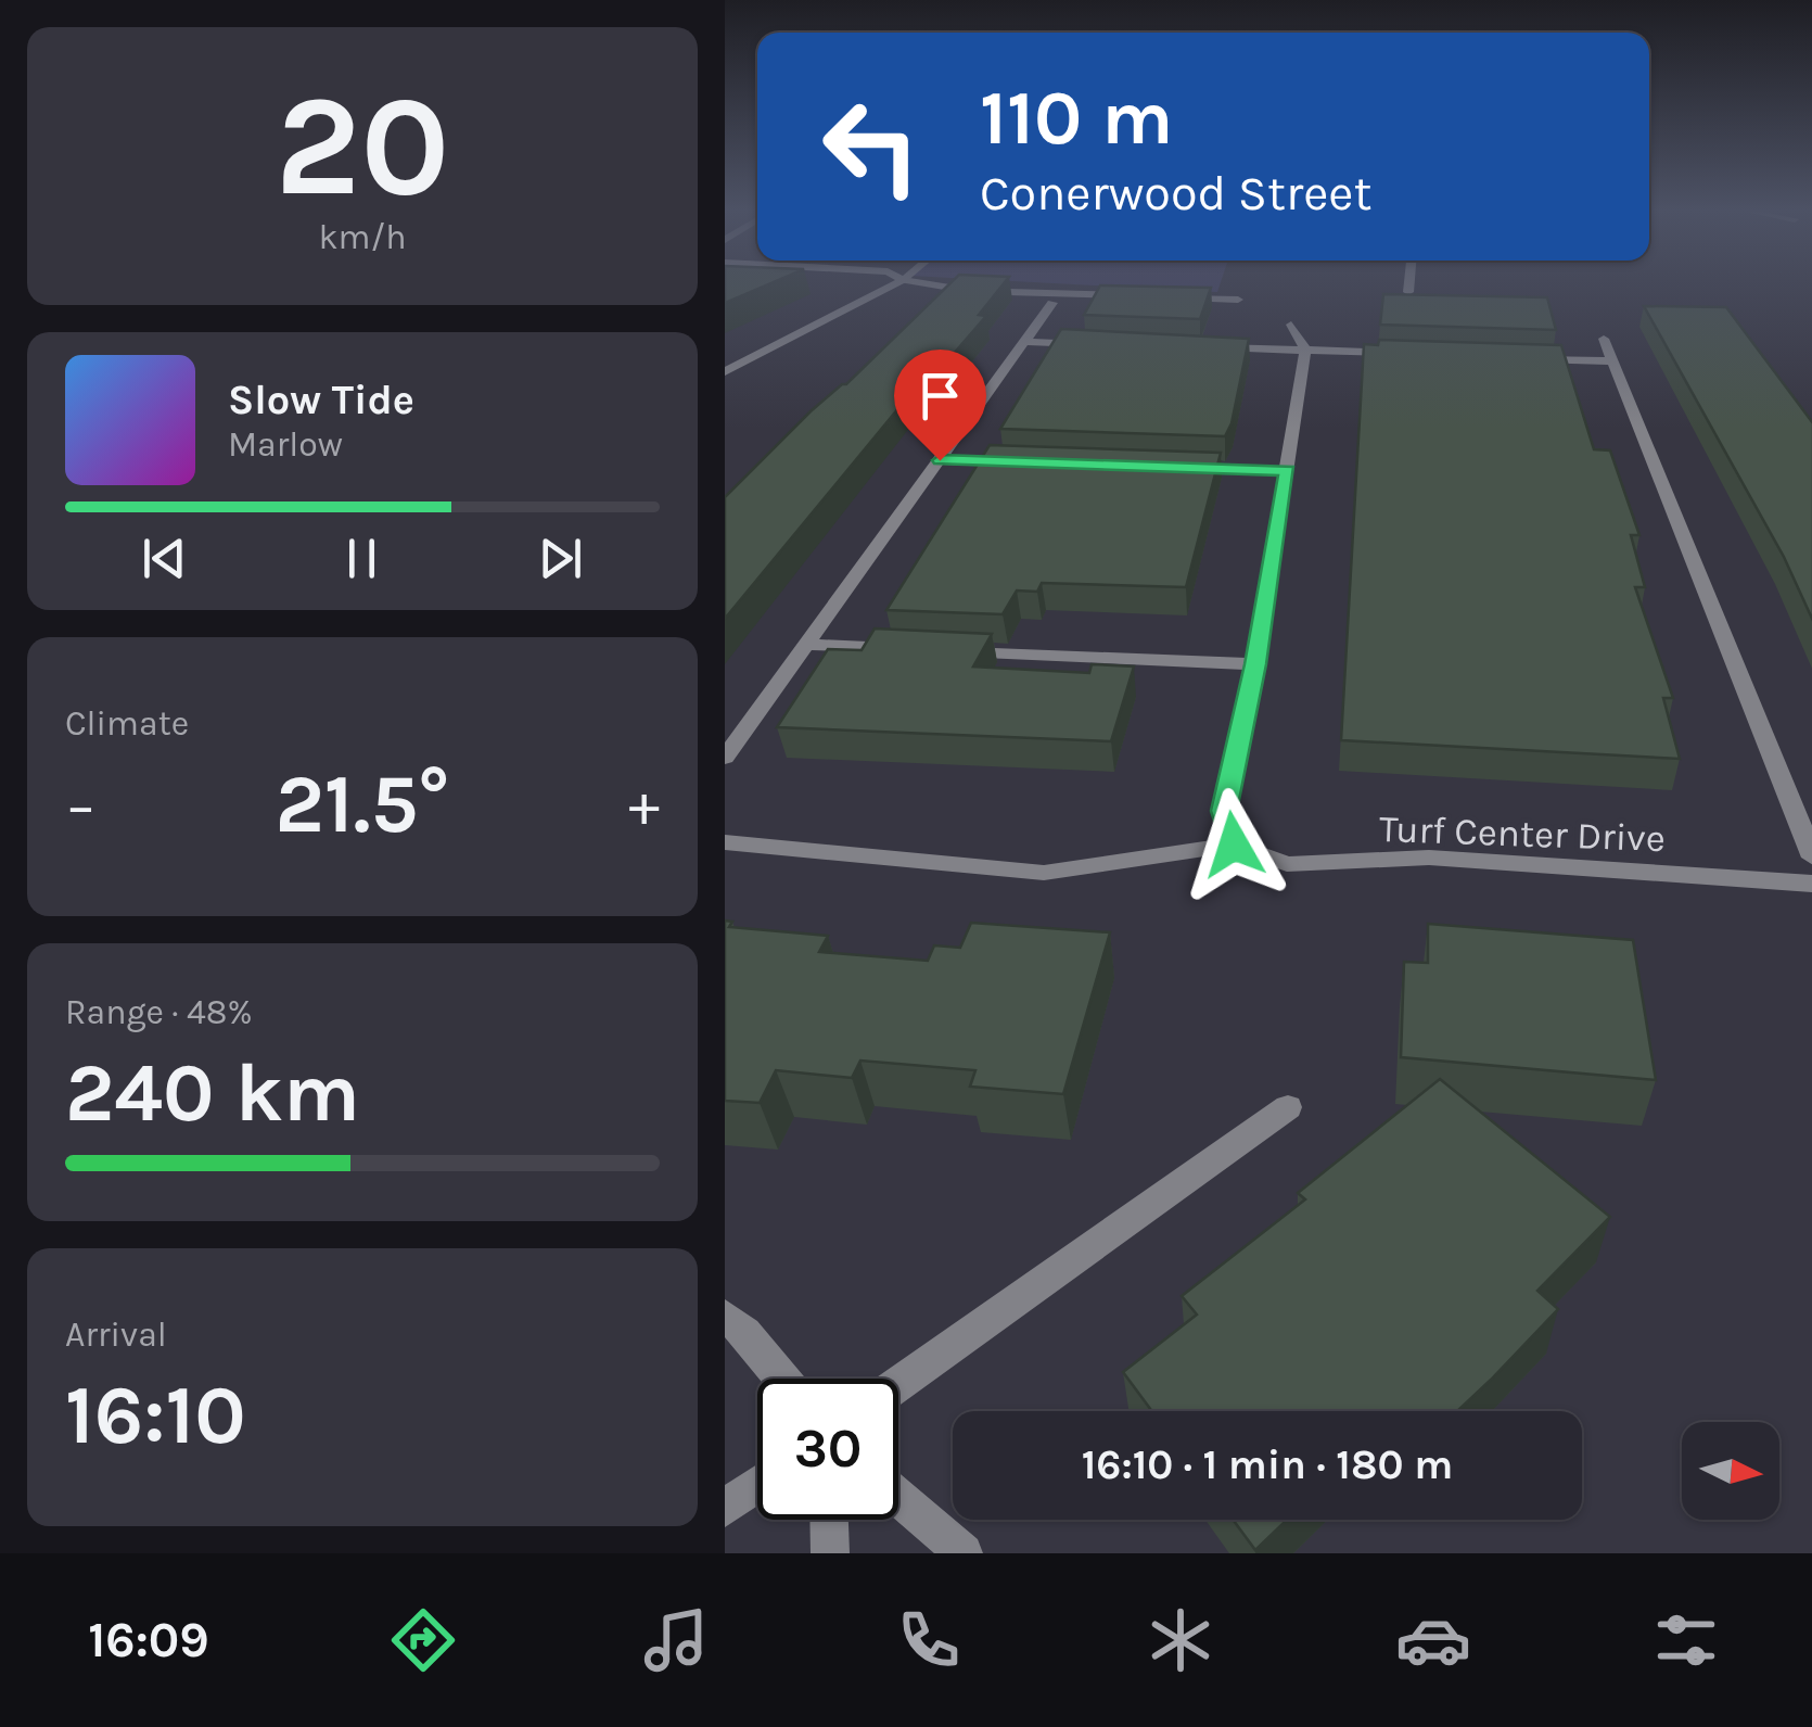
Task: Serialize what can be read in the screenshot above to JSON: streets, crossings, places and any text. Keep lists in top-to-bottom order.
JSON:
{
  "streets": {
    "street": ["Turf Center Drive"]
  },
  "north": "right",
  "page": {
    "tile": [
      ["20", "km/h"],
      "Climate",
      ["Range · 48%", "240 km"],
      ["Arrival", "16:10"]
    ],
    "turn": ["110 m", "Conerwood Street"],
    "song": ["Slow Tide", "Marlow"],
    "heat": ["−", "21.5°", "+"],
    "limit": "30",
    "trip": "16:10 · 1 min · 180 m",
    "tabs": "16:09"
  }
}
